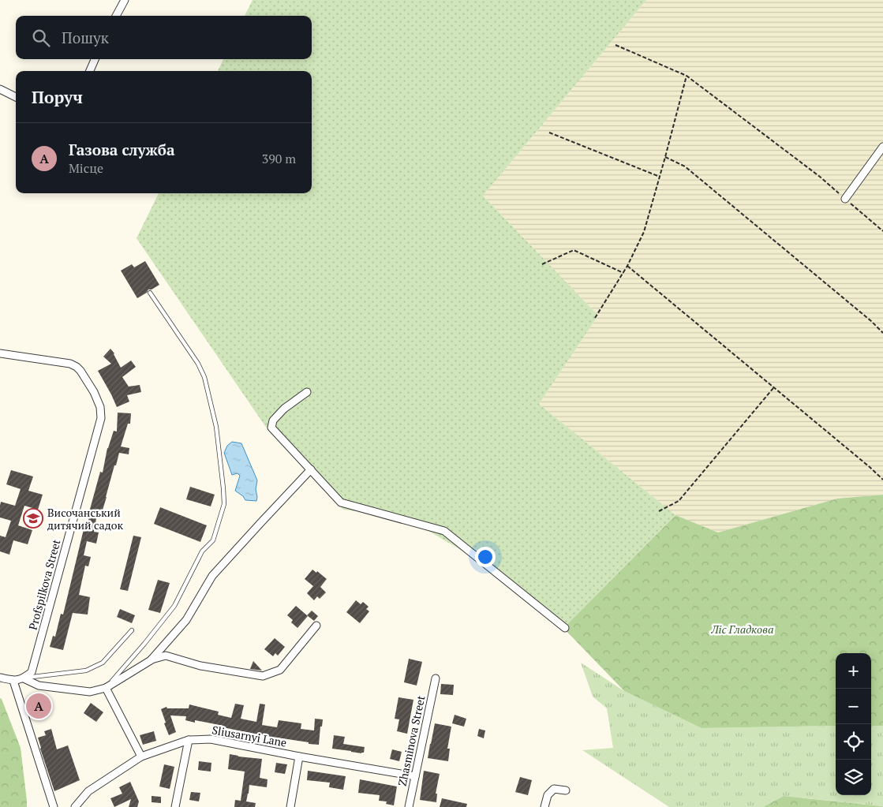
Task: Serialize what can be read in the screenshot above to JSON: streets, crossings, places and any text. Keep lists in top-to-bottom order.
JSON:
{
  "streets": {
    "street": ["Profspilkova Street", "Sliusarnyi Lane", "Zhasminova Street"]
  },
  "crossings": [
    ["Sliusarnyi Lane", "Zhasminova Street"]
  ],
  "parks": ["Ліс Гладкова"],
  "places": {
    "school or university": ["Височанський дитячий садок"]
  },
  "page": {
    "search": "Пошук",
    "heading": "Поруч",
    "list": [
      {
        "mark": "A",
        "name": "Газова служба",
        "note": "Місце",
        "value": "390 m"
      }
    ],
    "map_buttons": ["+", "−"],
    "pins": "A"
  }
}
